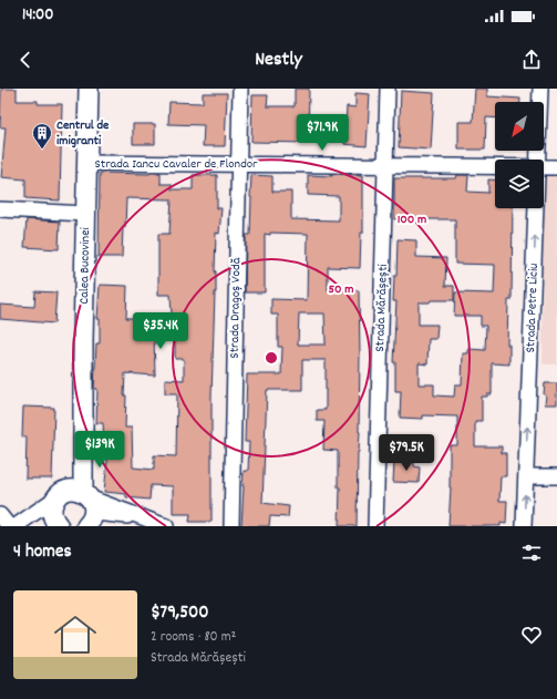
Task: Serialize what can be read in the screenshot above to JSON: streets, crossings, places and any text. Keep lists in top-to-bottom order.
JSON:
{
  "streets": {
    "main road": ["Calea Bucovinei"],
    "street": [
      "Strada Iancu Cavaler de Flondor",
      "Strada Dragoș Vodă",
      "Strada Mărășești",
      "Strada Petre Liciu"
    ]
  },
  "crossings": [
    ["Strada Iancu Cavaler de Flondor", "Calea Bucovinei"],
    ["Strada Iancu Cavaler de Flondor", "Strada Dragoș Vodă"],
    ["Strada Iancu Cavaler de Flondor", "Strada Mărășești"]
  ],
  "one_way": ["Strada Petre Liciu"],
  "places": {
    "building": ["Centrul de imigranti"]
  },
  "north": "bottom left",
  "page": {
    "status": "14:00",
    "header": "Nestly",
    "price": [
      "$71.9K",
      "$35.4K",
      "$139K",
      "$79.5K"
    ],
    "heading": "4 homes",
    "list": [
      {
        "name": "$79,500",
        "note": "2 rooms · 80 m² · Strada Mărășești"
      }
    ]
  },
  "rings": ["100 m", "50 m"]
}
